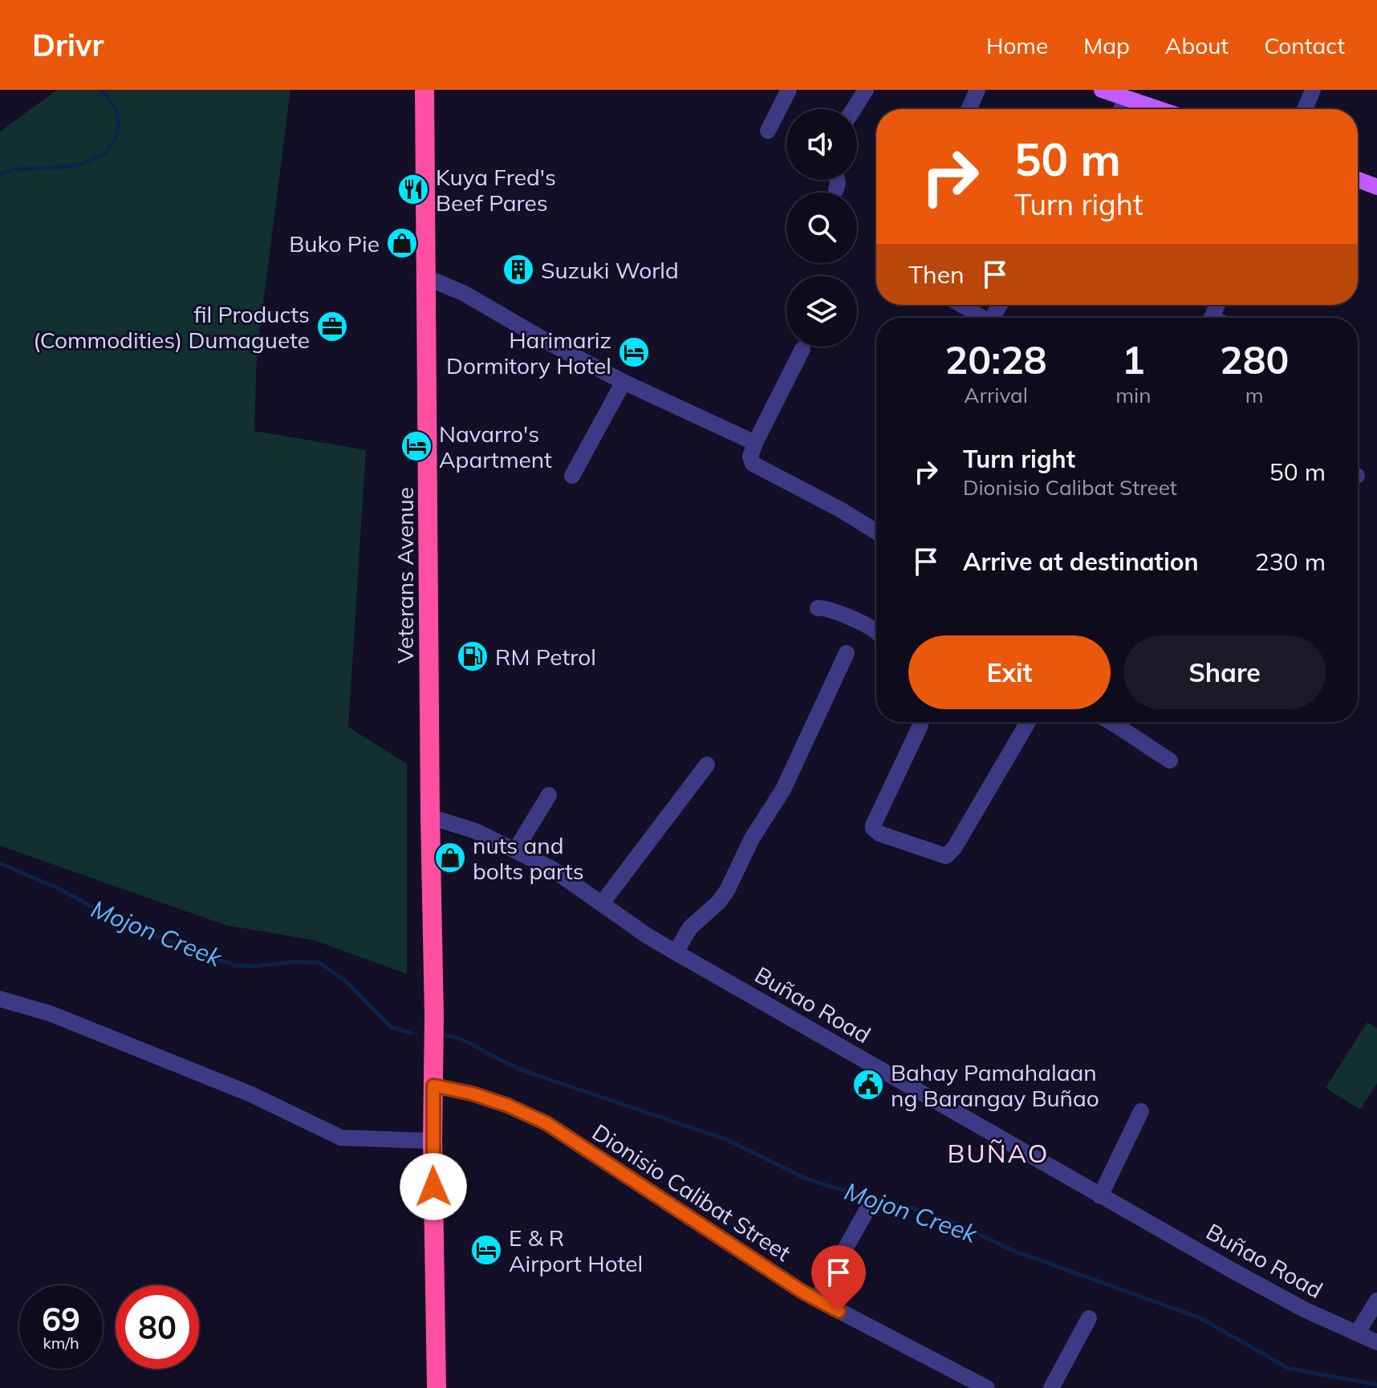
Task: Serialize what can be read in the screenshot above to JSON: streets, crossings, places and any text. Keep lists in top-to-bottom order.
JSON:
{
  "streets": {
    "highway": ["Veterans Avenue"],
    "street": ["Buñao Road", "Dionisio Calibat Street"]
  },
  "crossings": [
    ["Veterans Avenue", "Buñao Road"],
    ["Veterans Avenue", "Dionisio Calibat Street"]
  ],
  "districts": ["BUÑAO"],
  "water": ["Mojon Creek"],
  "places": {
    "restaurant": ["Kuya Fred's Beef Pares"],
    "shop": ["Buko Pie", "nuts and bolts parts"],
    "building": ["Suzuki World"],
    "office": ["fil Products (Commodities) Dumaguete"],
    "hotel": ["Harimariz Dormitory Hotel", "Navarro's Apartment", "E & R Airport Hotel"],
    "fuel station": ["RM Petrol"],
    "public building": ["Bahay Pamahalaan ng Barangay Buñao"]
  },
  "page": {
    "header": "Drivr",
    "nav": [
      "Home",
      "Map",
      "About",
      "Contact"
    ],
    "turn": ["50 m", "Turn right"],
    "then": "Then",
    "eta": [
      "20:28",
      "Arrival",
      "1",
      "min",
      "280",
      "m"
    ],
    "list": [
      {
        "name": "Turn right",
        "note": "Dionisio Calibat Street",
        "value": "50 m"
      },
      {
        "name": "Arrive at destination",
        "value": "230 m"
      }
    ],
    "buttons": ["Exit", "Share"],
    "speed": "69 km/h",
    "limit": "80"
  }
}
